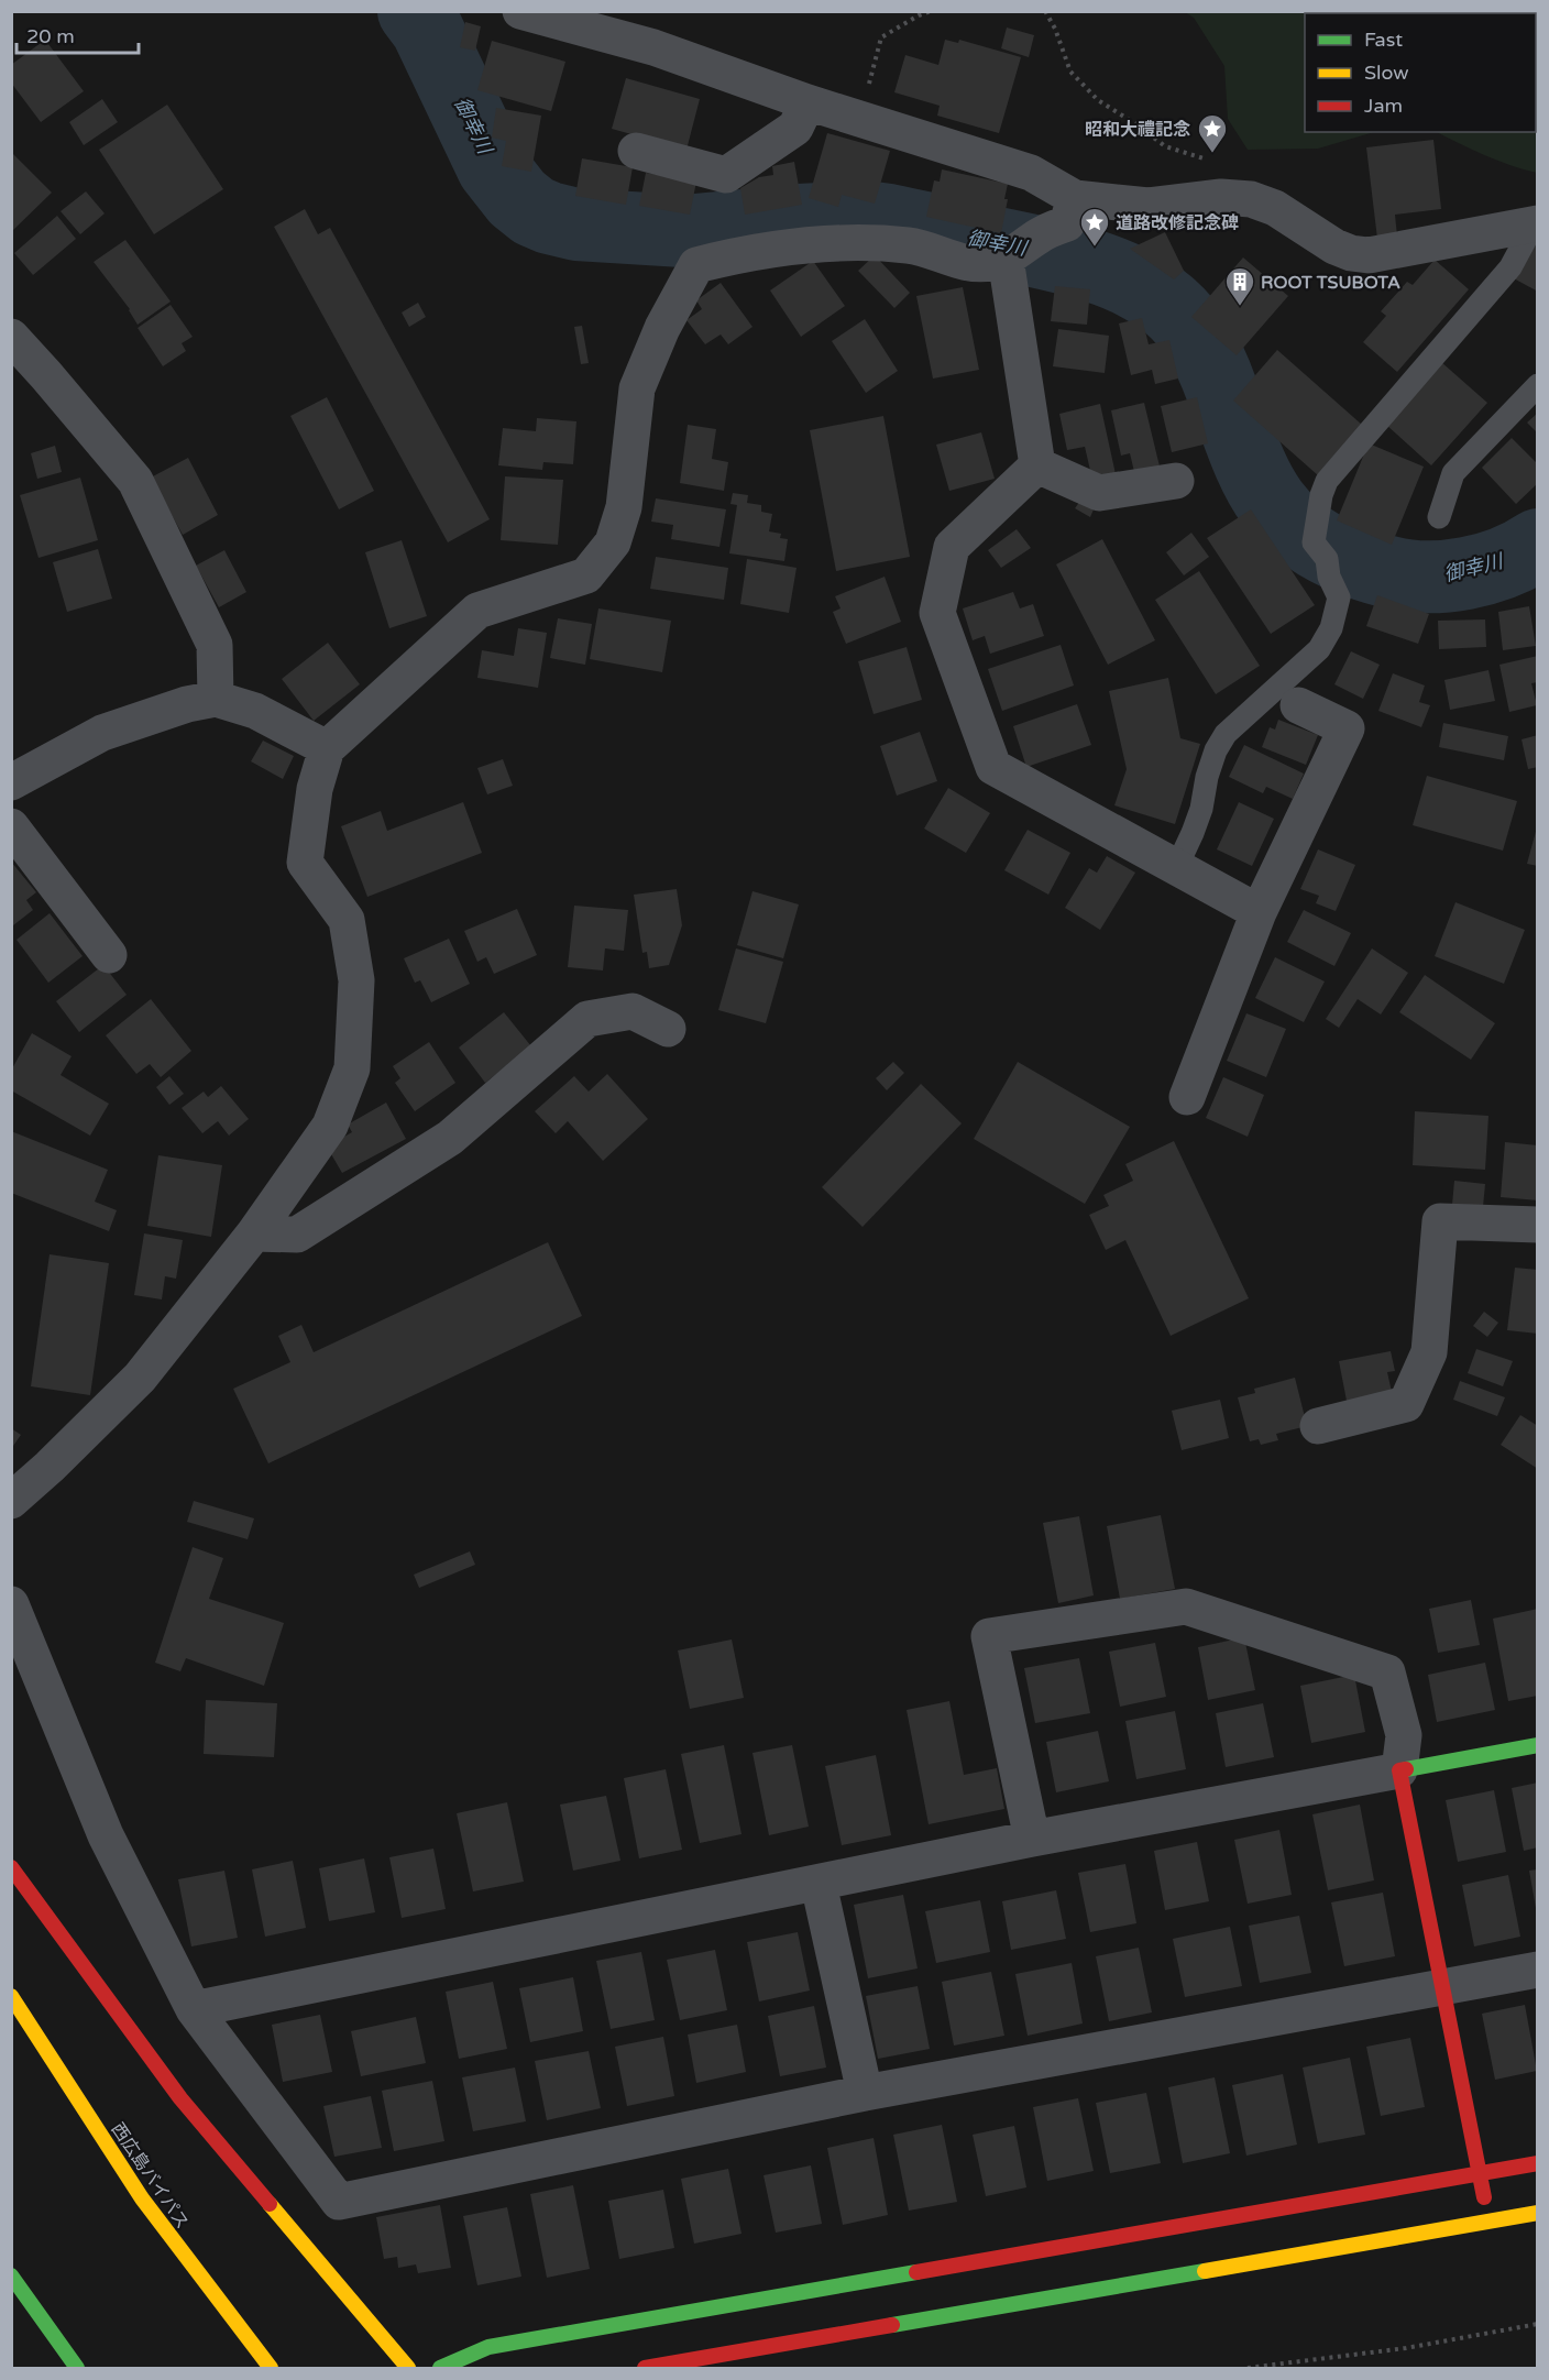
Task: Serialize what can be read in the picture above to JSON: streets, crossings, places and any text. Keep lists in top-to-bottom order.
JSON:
{
  "streets": {
    "main road": ["西広島バイパス"]
  },
  "water": ["御幸川"],
  "places": {
    "place": ["昭和大禮記念", "道路改修記念碑"],
    "building": ["ROOT TSUBOTA"]
  },
  "legend": ["Fast", "Slow", "Jam"],
  "scale_bar": "20 m"
}
